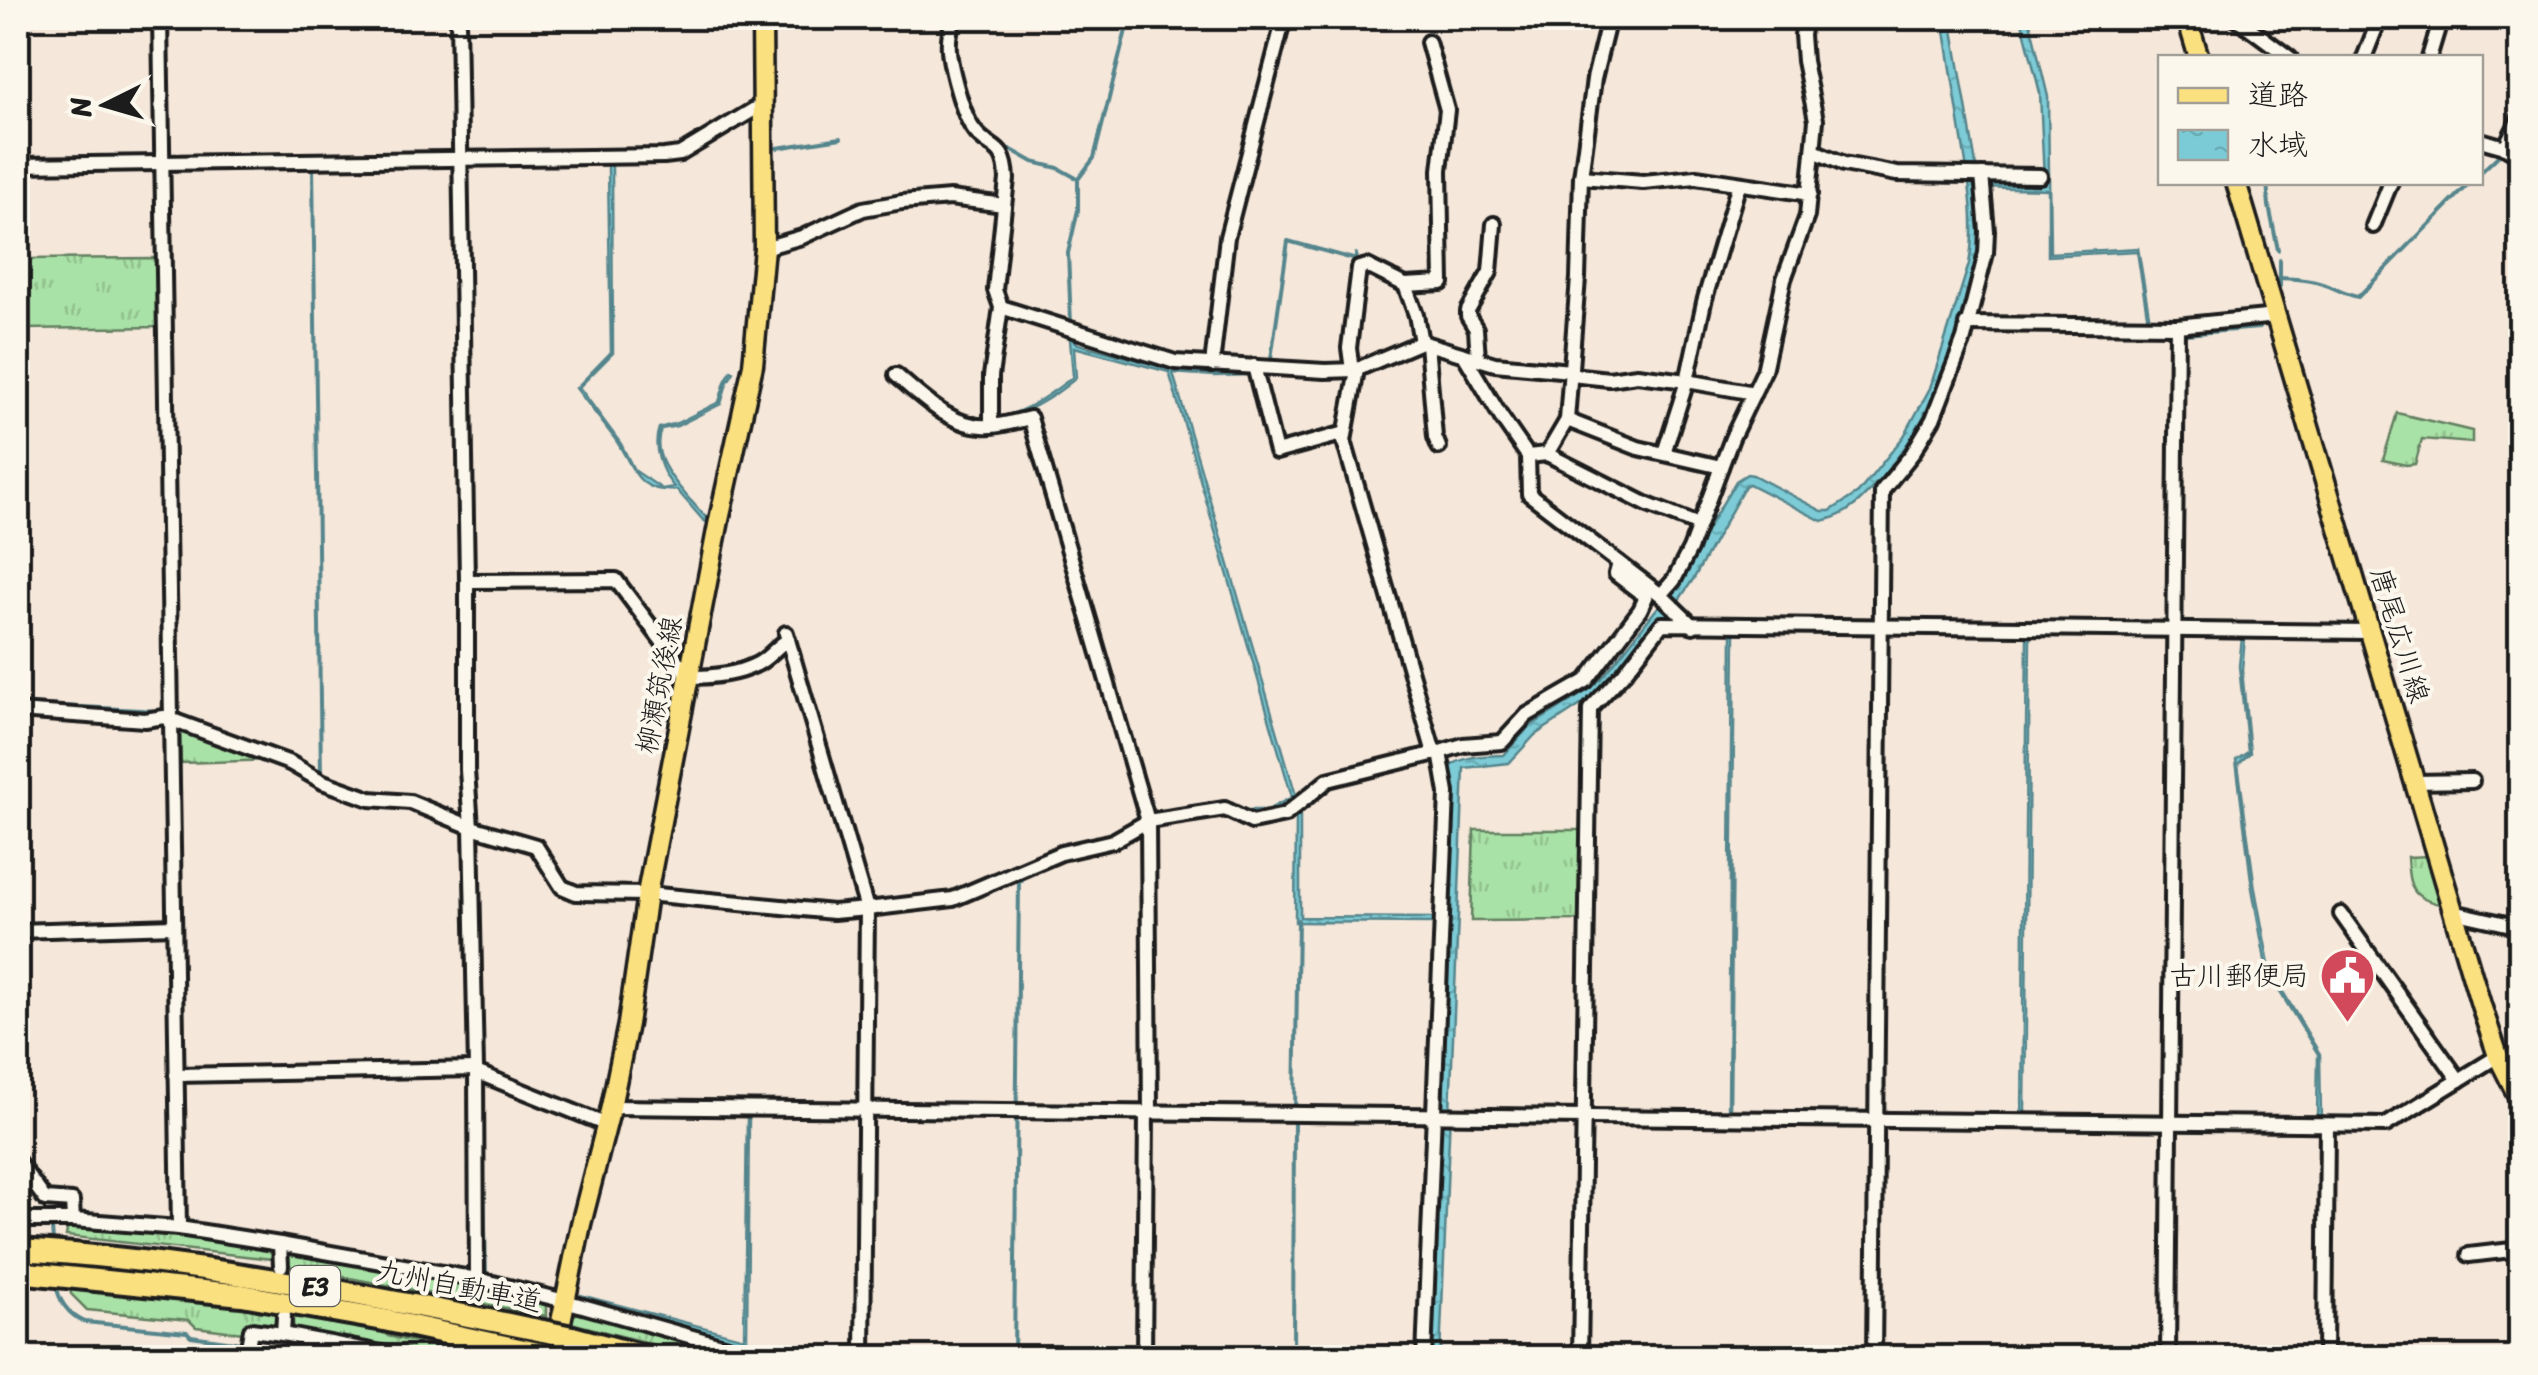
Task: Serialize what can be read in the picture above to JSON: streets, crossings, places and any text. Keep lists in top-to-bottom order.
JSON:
{
  "streets": {
    "highway": ["E3", "九州自動車道"],
    "main road": ["唐尾広川線", "柳瀬筑後線"]
  },
  "crossings": [
    ["柳瀬筑後線", "九州自動車道"]
  ],
  "places": {
    "public building": ["古川郵便局"]
  },
  "legend": ["道路", "水域"],
  "north": "left"
}
